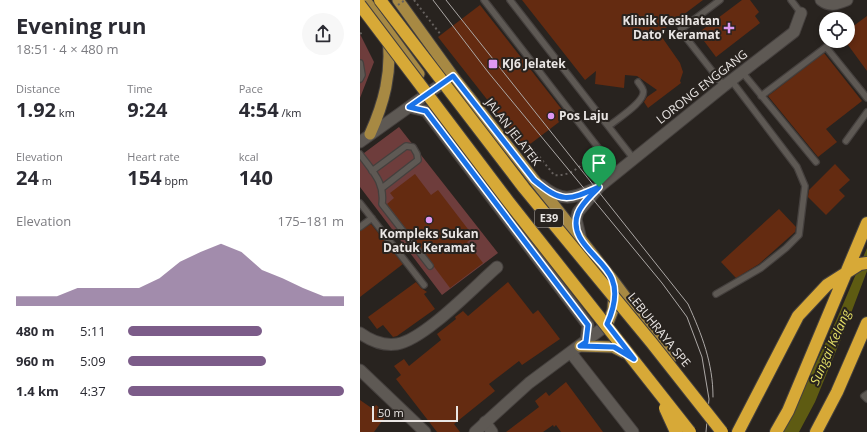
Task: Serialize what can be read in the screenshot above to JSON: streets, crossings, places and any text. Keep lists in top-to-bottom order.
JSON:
{
  "streets": {
    "highway": ["E39", "LEBUHRAYA SPE"],
    "main road": ["JALAN JELATEK"],
    "street": ["LORONG ENGGANG"]
  },
  "crossings": [
    ["LORONG ENGGANG", "JALAN JELATEK"],
    ["JALAN JELATEK", "LEBUHRAYA SPE"]
  ],
  "water": ["Sungai Kelang"],
  "places": {
    "health": ["Klinik Kesihatan Dato' Keramat"],
    "transit": ["KJ6 Jelatek"],
    "other": ["Pos Laju", "Kompleks Sukan Datuk Keramat"]
  },
  "scale_bar": "50 m",
  "page": {
    "heading": ["Evening run", "18:51 · 4 × 480 m"],
    "stats": [
      ["Distance", "1.92 km"],
      ["Time", "9:24"],
      ["Pace", "4:54 /km"],
      ["Elevation", "24 m"],
      ["Heart rate", "154 bpm"],
      ["kcal", "140"]
    ],
    "chart": ["Elevation", "175–181 m"],
    "list": [
      {
        "name": "480 m",
        "note": "5:11"
      },
      {
        "name": "960 m",
        "note": "5:09"
      },
      {
        "name": "1.4 km",
        "note": "4:37"
      }
    ],
    "scale": "50 m"
  }
}
